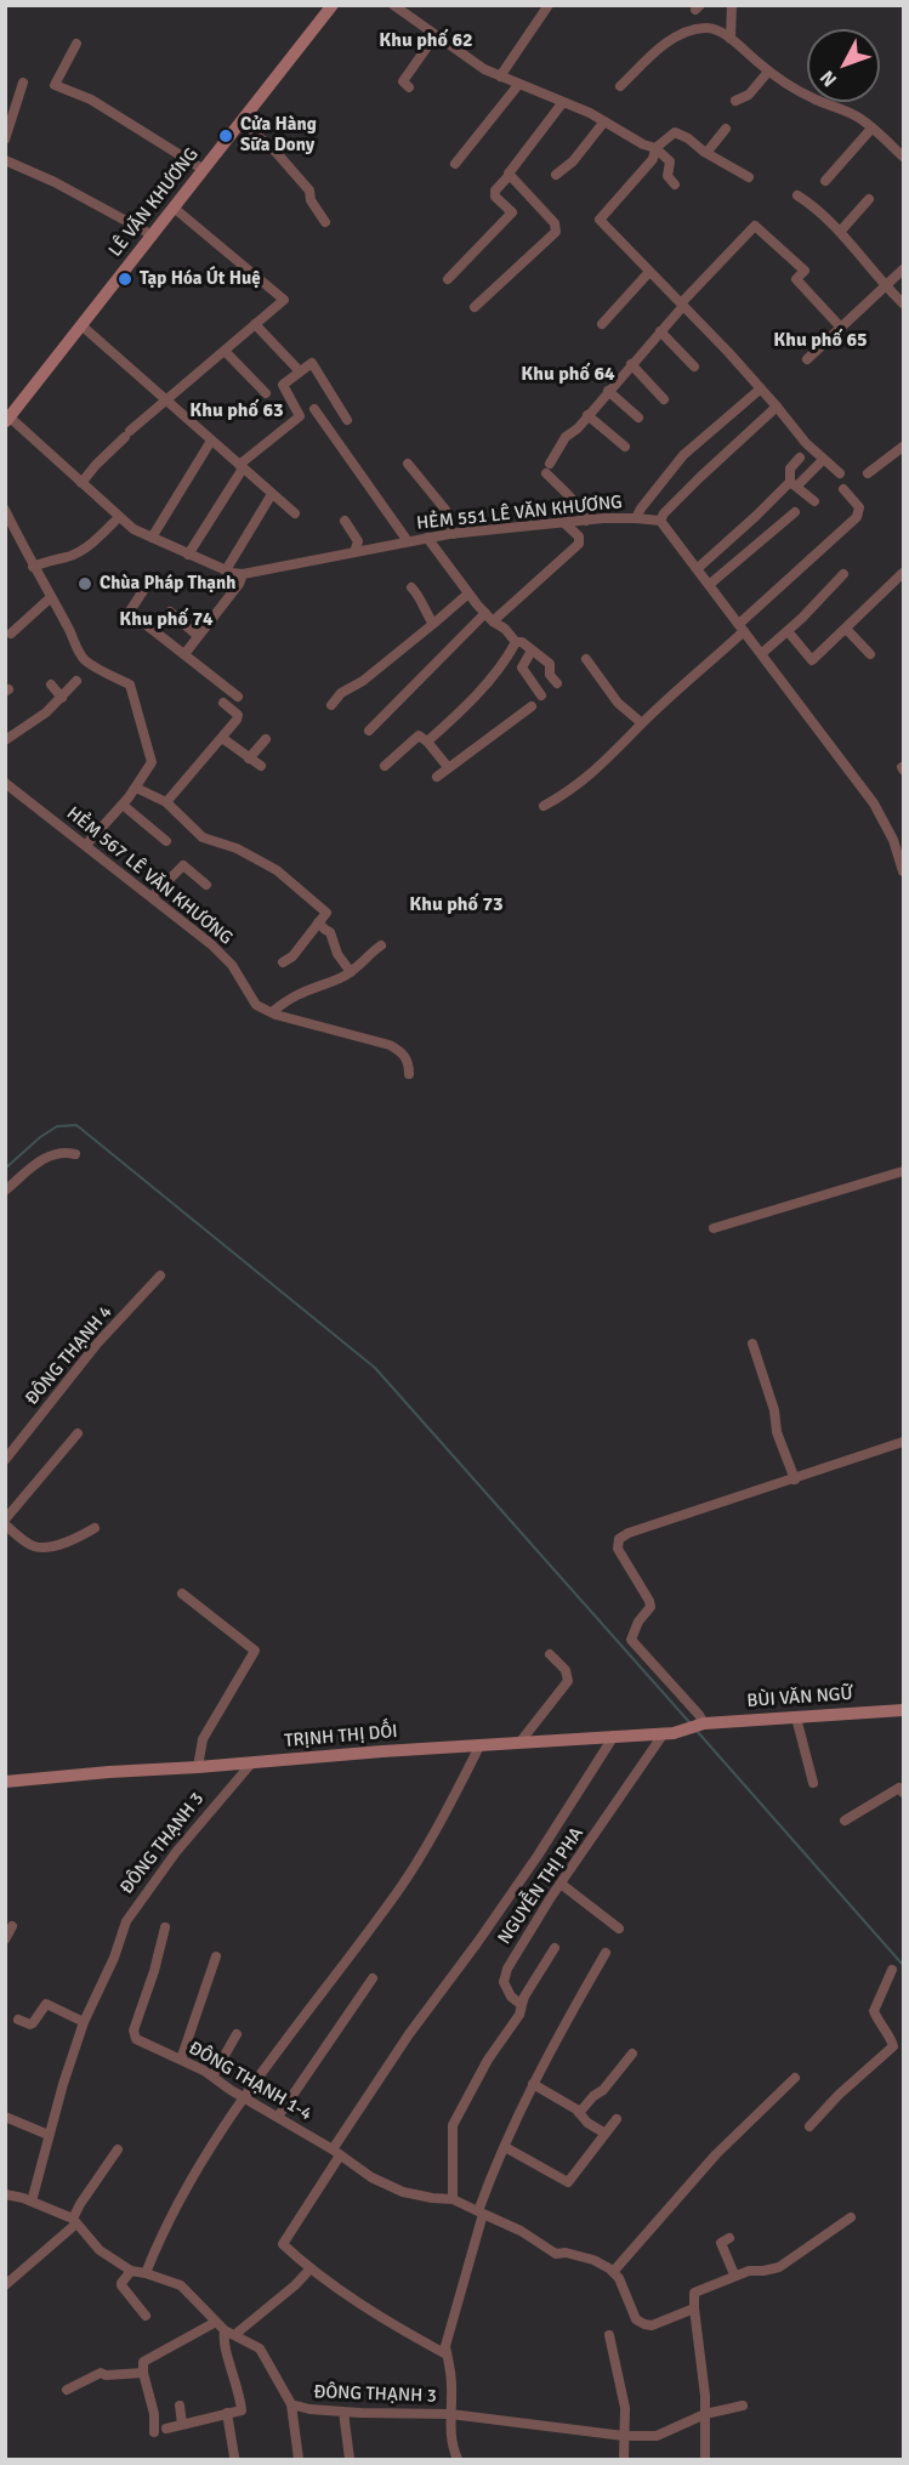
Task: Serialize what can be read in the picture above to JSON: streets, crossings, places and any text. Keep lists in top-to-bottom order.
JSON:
{
  "streets": {
    "main road": ["LÊ VĂN KHƯƠNG", "BÙI VĂN NGỮ", "TRỊNH THỊ DỐI"],
    "street": [
      "HẺM 551 LÊ VĂN KHƯƠNG",
      "HẺM 567 LÊ VĂN KHƯƠNG",
      "ĐÔNG THẠNH 4",
      "ĐÔNG THẠNH 3",
      "NGUYỄN THỊ PHA",
      "ĐÔNG THẠNH 1-4"
    ]
  },
  "crossings": [
    ["LÊ VĂN KHƯƠNG", "HẺM 551 LÊ VĂN KHƯƠNG"],
    ["BÙI VĂN NGỮ", "TRỊNH THỊ DỐI"],
    ["TRỊNH THỊ DỐI", "ĐÔNG THẠNH 3"],
    ["TRỊNH THỊ DỐI", "NGUYỄN THỊ PHA"]
  ],
  "districts": [
    "Khu phố 62",
    "Khu phố 65",
    "Khu phố 64",
    "Khu phố 63",
    "Khu phố 74",
    "Khu phố 73"
  ],
  "places": ["Cửa Hàng Sữa Dony", "Tạp Hóa Út Huệ", "Chùa Pháp Thạnh"],
  "north": "bottom left"
}
